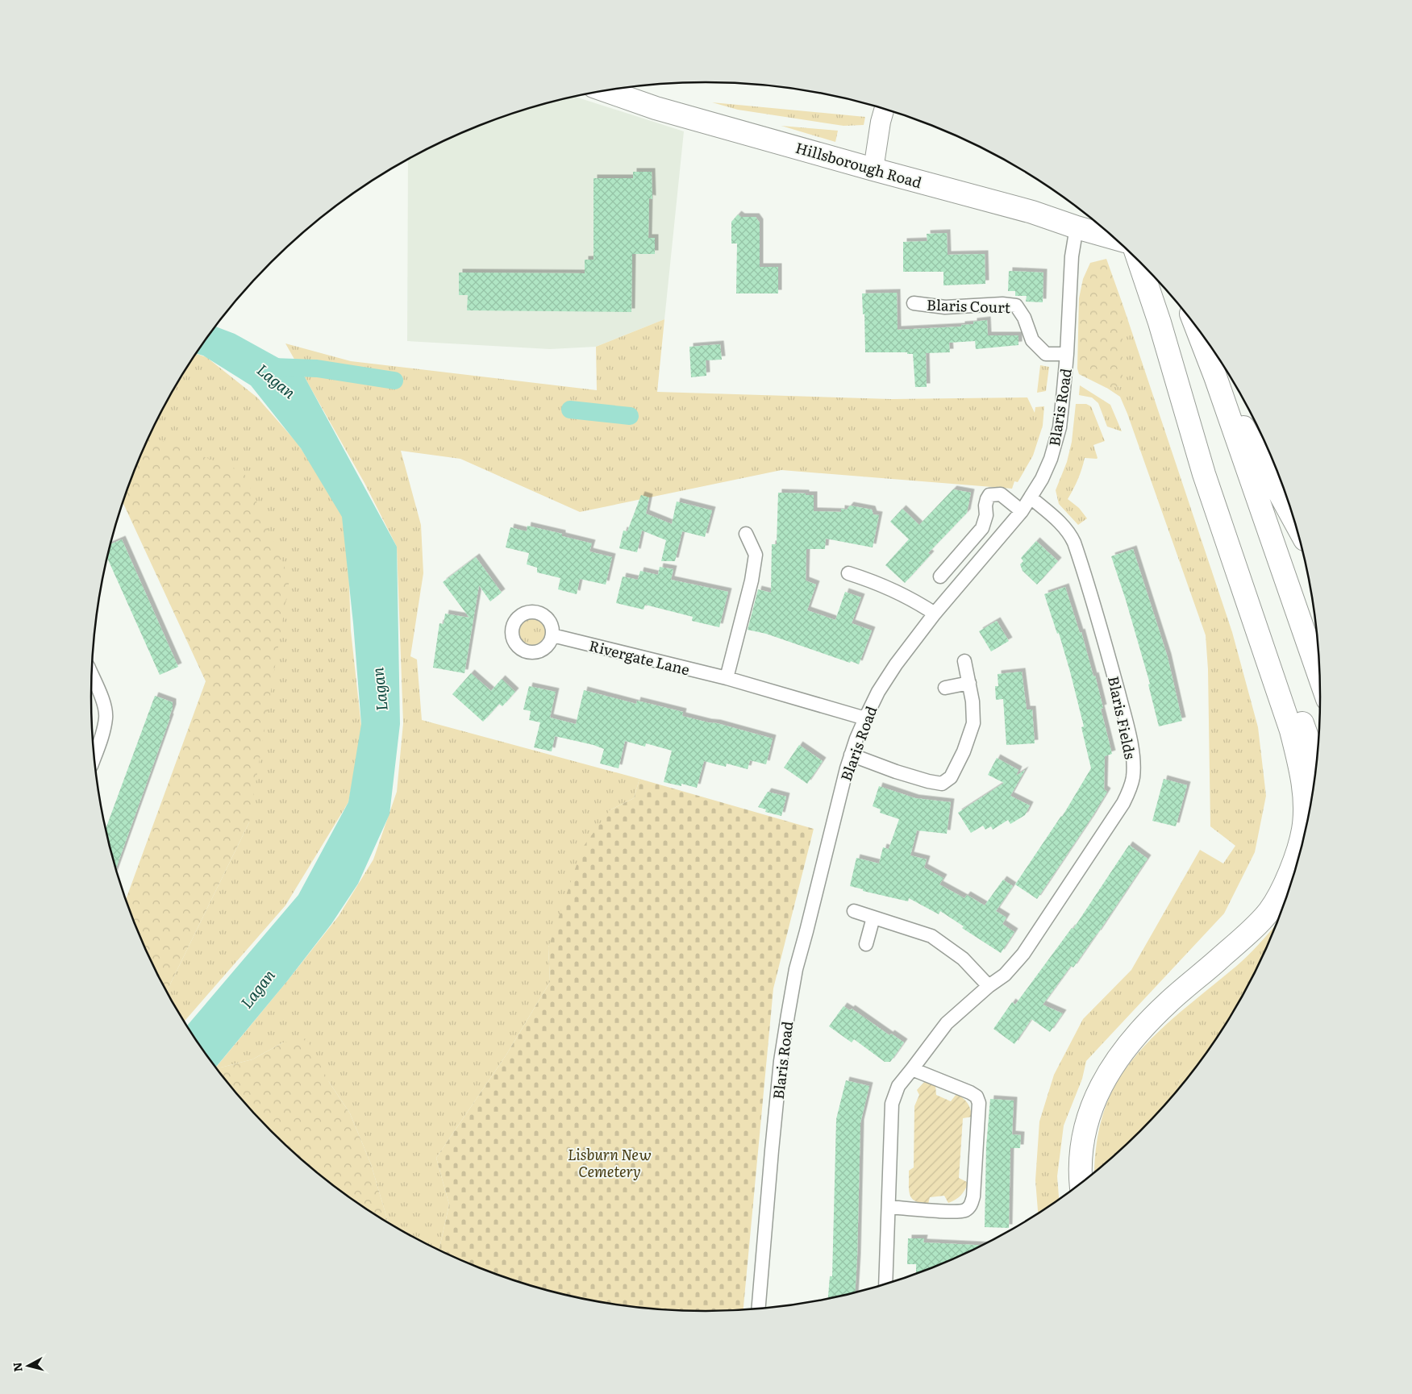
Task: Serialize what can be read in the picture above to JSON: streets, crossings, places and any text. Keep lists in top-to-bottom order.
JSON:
{
  "streets": {
    "highway": ["Hillsborough Road"],
    "street": [
      "Blaris Court",
      "Blaris Road",
      "Rivergate Lane",
      "Blaris Fields"
    ]
  },
  "crossings": [
    ["Hillsborough Road", "Blaris Road"],
    ["Blaris Court", "Blaris Road"],
    ["Blaris Road", "Rivergate Lane"],
    ["Blaris Road", "Blaris Fields"]
  ],
  "water": ["Lagan"],
  "parks": ["Lisburn New Cemetery"],
  "north": "left"
}
